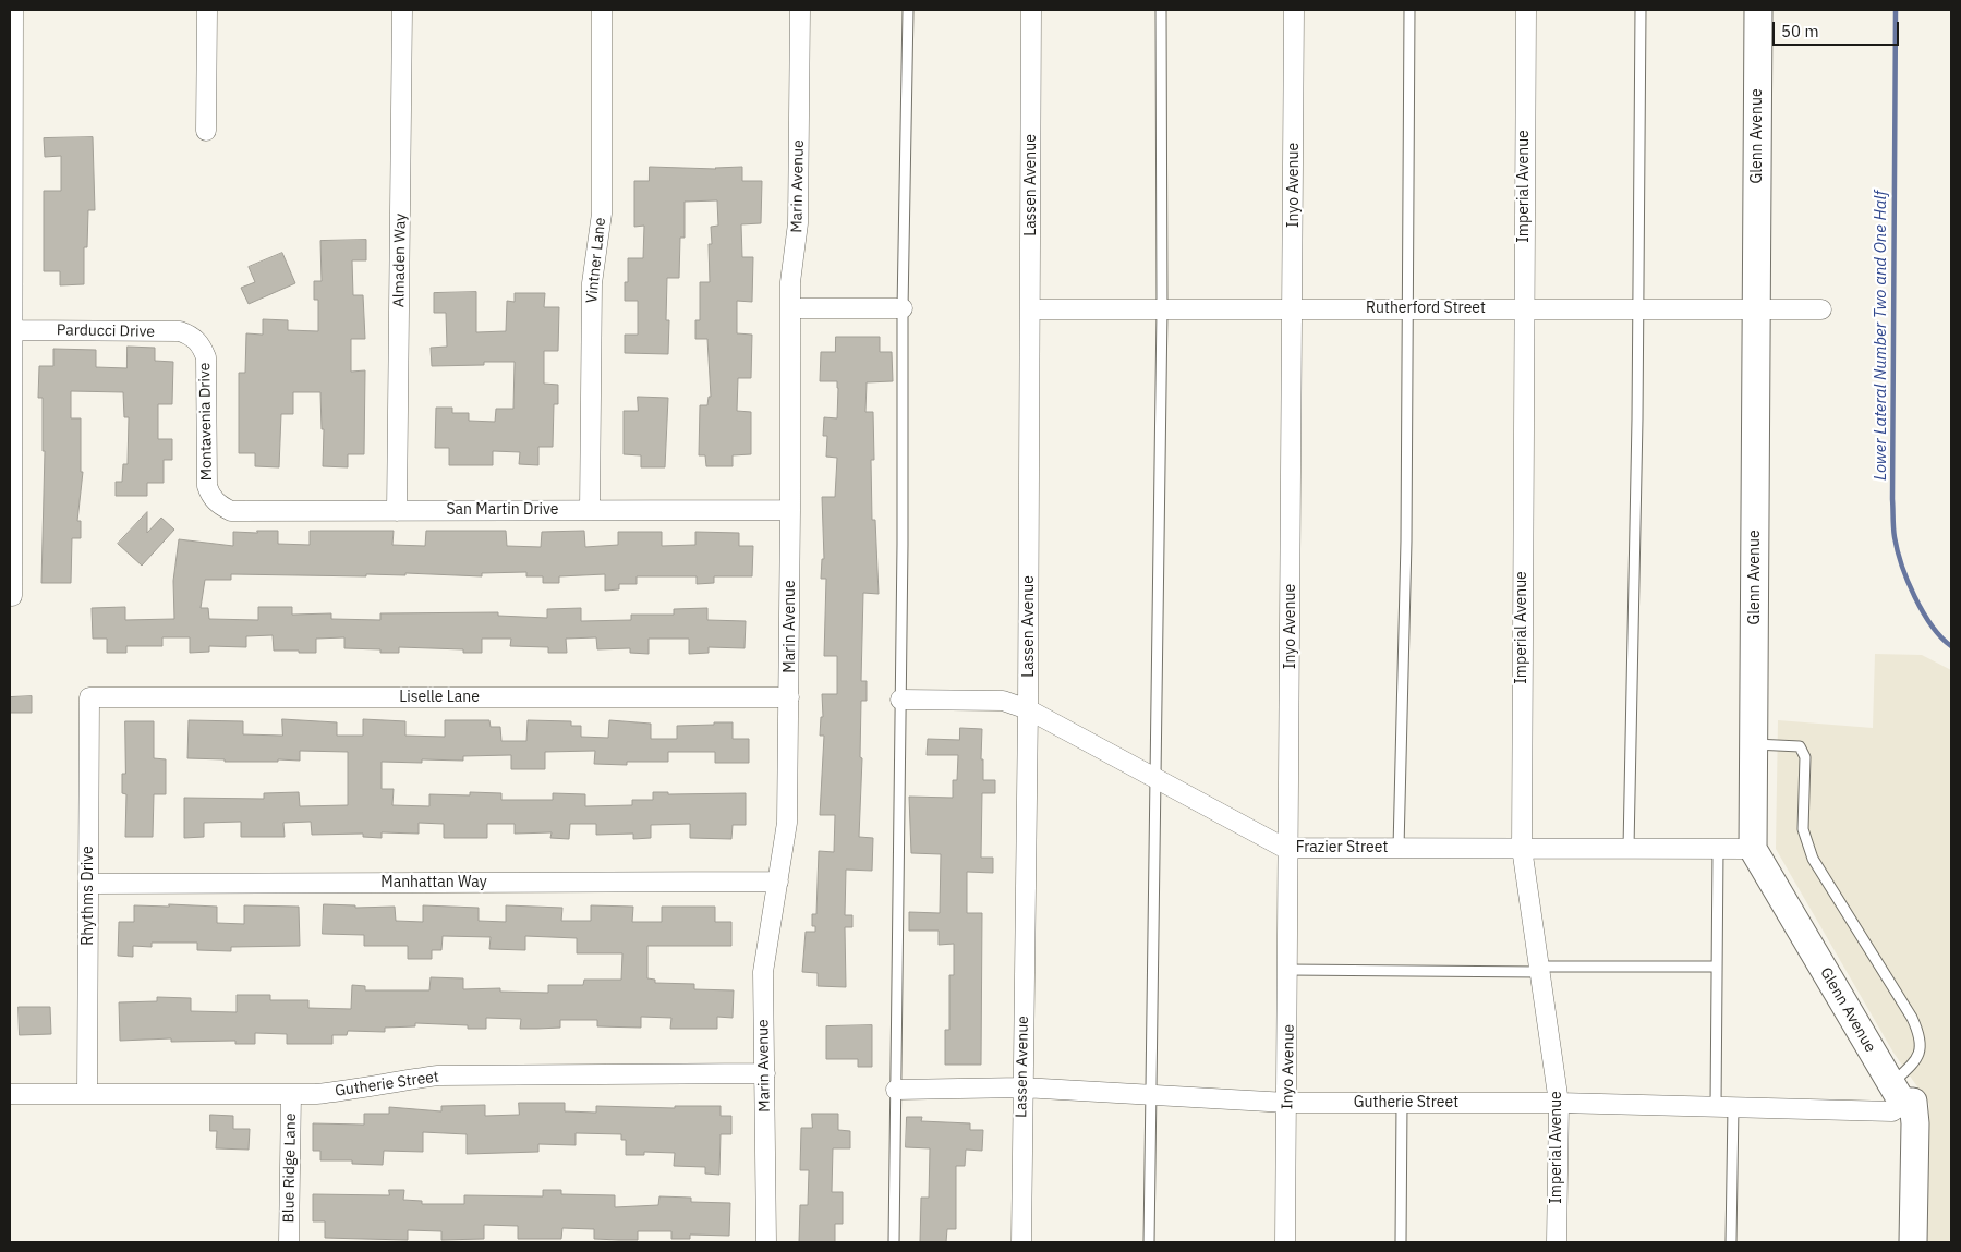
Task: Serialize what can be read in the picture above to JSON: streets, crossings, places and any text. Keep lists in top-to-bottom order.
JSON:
{
  "streets": {
    "street": [
      "Glenn Avenue",
      "Lassen Avenue",
      "Inyo Avenue",
      "Marin Avenue",
      "Imperial Avenue",
      "Almaden Way",
      "Vintner Lane",
      "Rutherford Street",
      "Parducci Drive",
      "Montavenia Drive",
      "San Martin Drive",
      "Liselle Lane",
      "Frazier Street",
      "Manhattan Way",
      "Rhythms Drive",
      "Gutherie Street",
      "Blue Ridge Lane"
    ]
  },
  "crossings": [
    ["Glenn Avenue", "Rutherford Street"],
    ["Glenn Avenue", "Frazier Street"],
    ["Glenn Avenue", "Gutherie Street"],
    ["Lassen Avenue", "Rutherford Street"],
    ["Lassen Avenue", "Frazier Street"],
    ["Lassen Avenue", "Gutherie Street"],
    ["Inyo Avenue", "Rutherford Street"],
    ["Inyo Avenue", "Frazier Street"],
    ["Inyo Avenue", "Gutherie Street"],
    ["Marin Avenue", "San Martin Drive"],
    ["Marin Avenue", "Liselle Lane"],
    ["Marin Avenue", "Manhattan Way"],
    ["Marin Avenue", "Gutherie Street"],
    ["Imperial Avenue", "Rutherford Street"],
    ["Imperial Avenue", "Frazier Street"],
    ["Imperial Avenue", "Gutherie Street"],
    ["Almaden Way", "San Martin Drive"],
    ["Vintner Lane", "San Martin Drive"],
    ["Parducci Drive", "Montavenia Drive"],
    ["Montavenia Drive", "San Martin Drive"],
    ["Liselle Lane", "Rhythms Drive"],
    ["Manhattan Way", "Rhythms Drive"],
    ["Rhythms Drive", "Gutherie Street"],
    ["Gutherie Street", "Blue Ridge Lane"]
  ],
  "water": ["Lower Lateral Number Two and One Half"],
  "scale_bar": "50 m"
}
